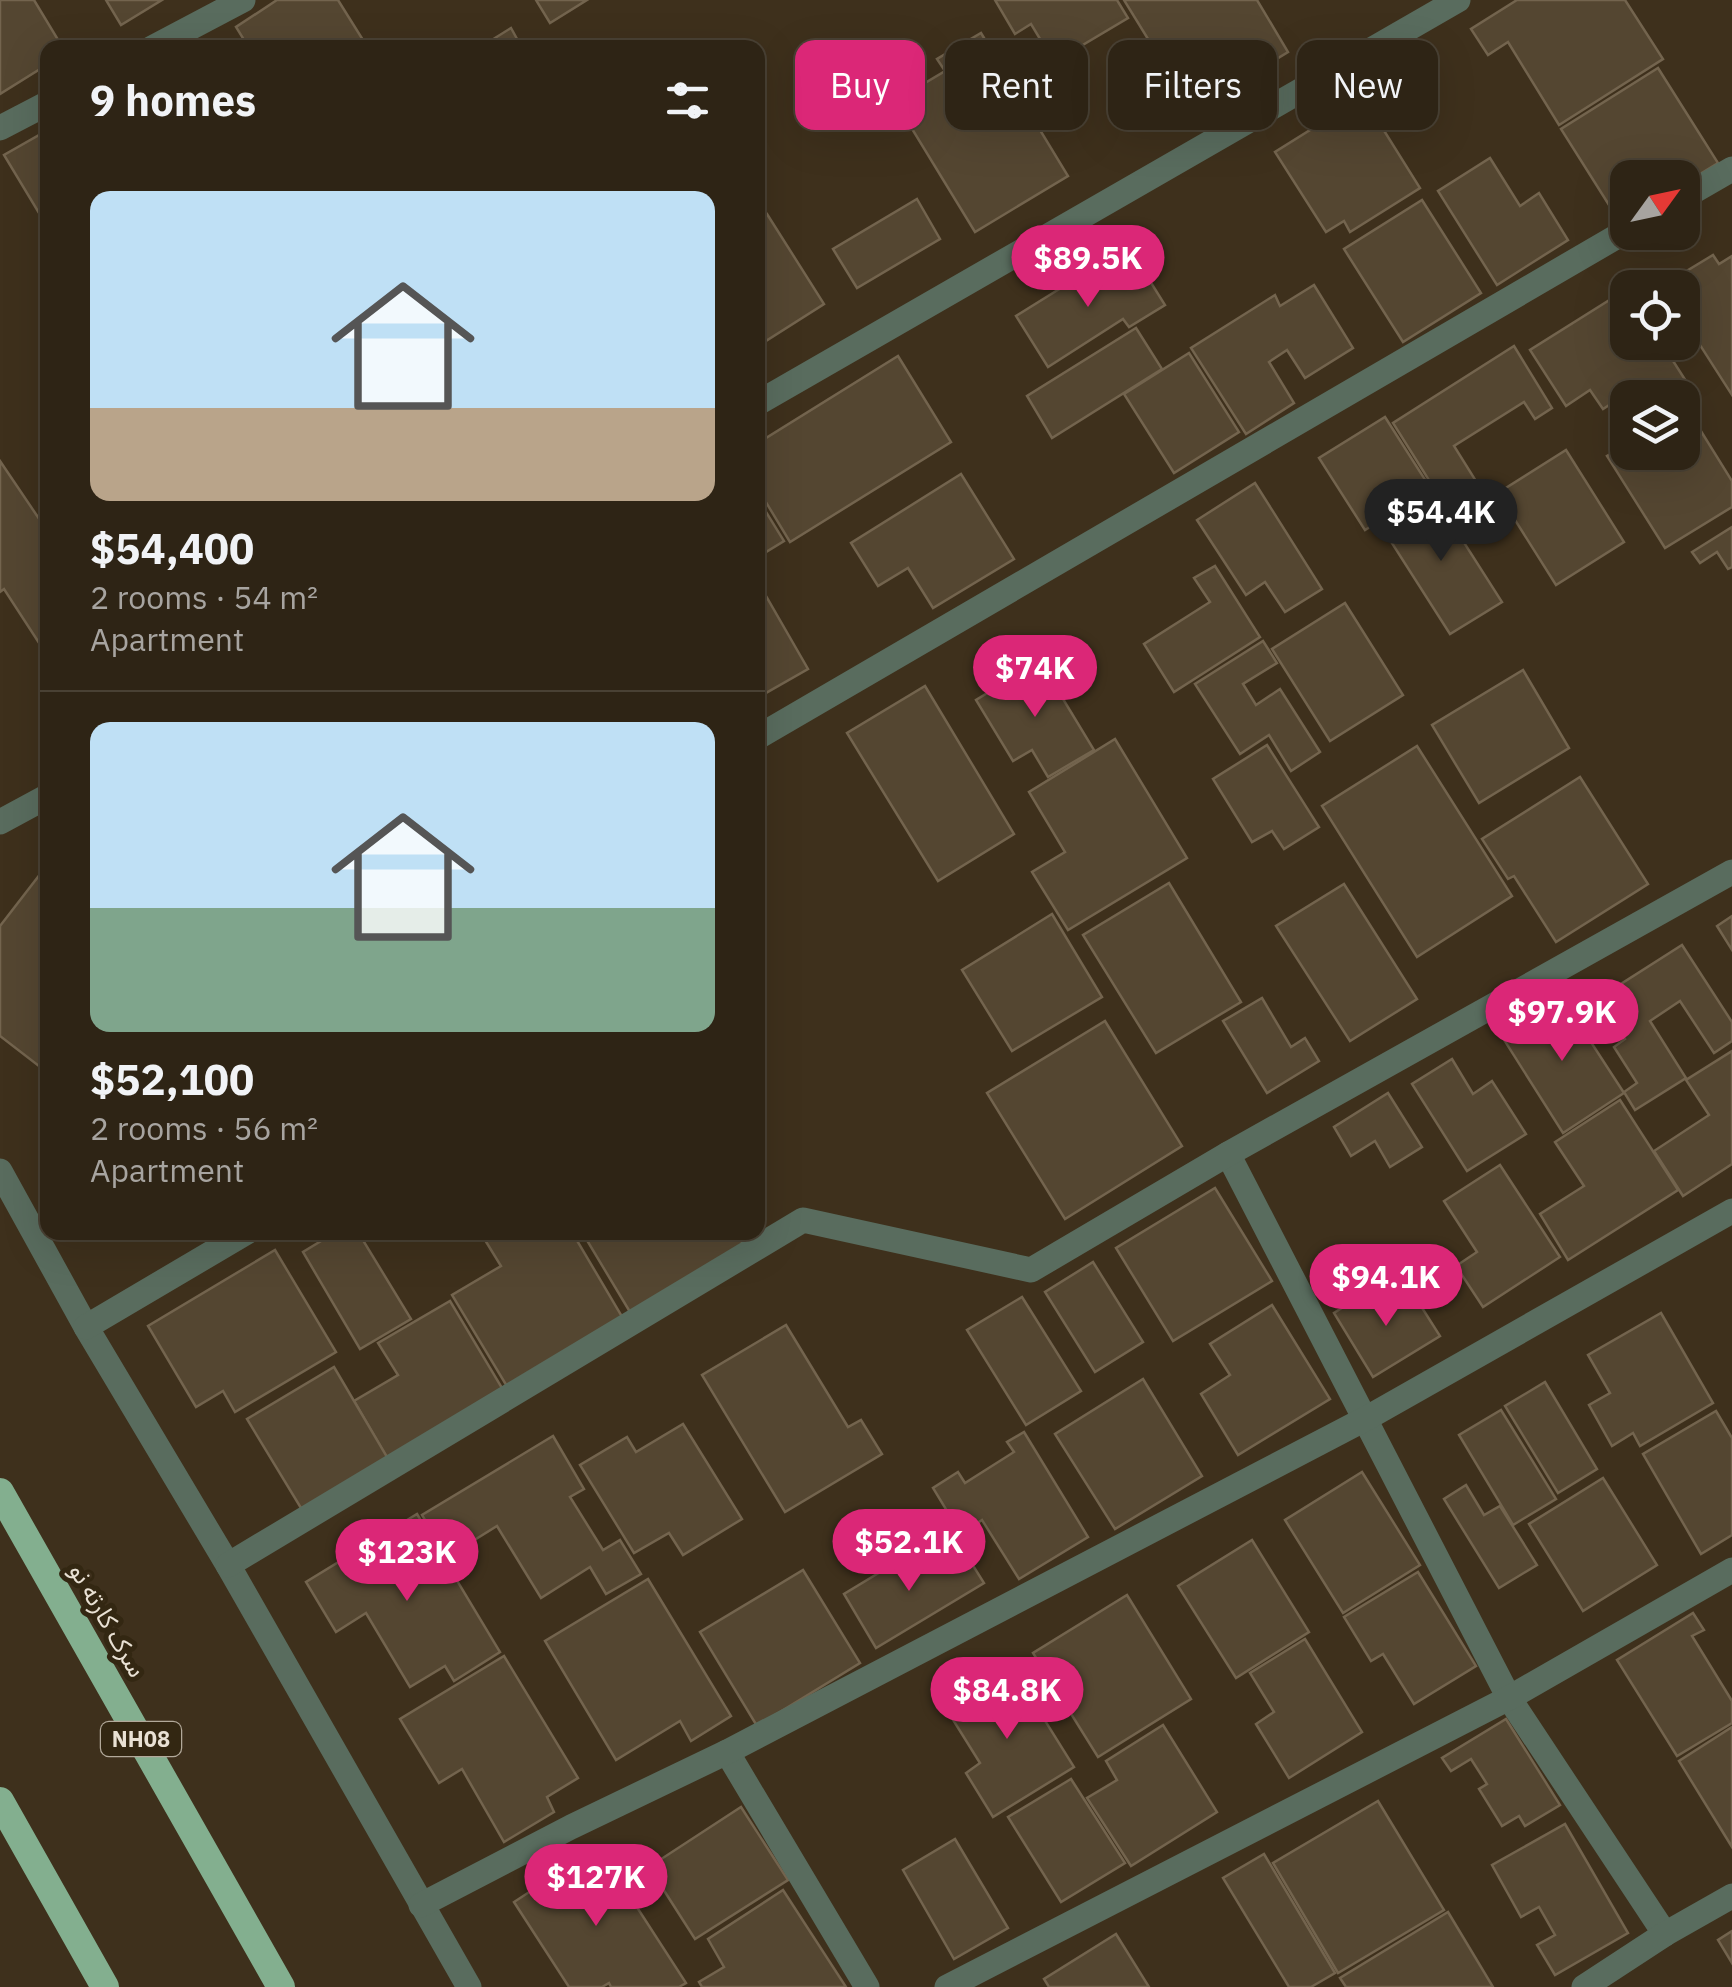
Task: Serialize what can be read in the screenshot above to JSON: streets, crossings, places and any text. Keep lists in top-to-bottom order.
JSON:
{
  "streets": {
    "highway": ["سرک کارته نو", "NH08"]
  },
  "north": "top right",
  "page": {
    "chip": [
      "Buy",
      "Rent",
      "Filters",
      "New"
    ],
    "heading": "9 homes",
    "list": [
      {
        "name": "$54,400",
        "note": "2 rooms · 54 m² · Apartment"
      },
      {
        "name": "$52,100",
        "note": "2 rooms · 56 m² · Apartment"
      }
    ],
    "price": [
      "$89.5K",
      "$54.4K",
      "$74K",
      "$97.9K",
      "$94.1K",
      "$52.1K",
      "$123K",
      "$84.8K",
      "$127K"
    ]
  }
}
